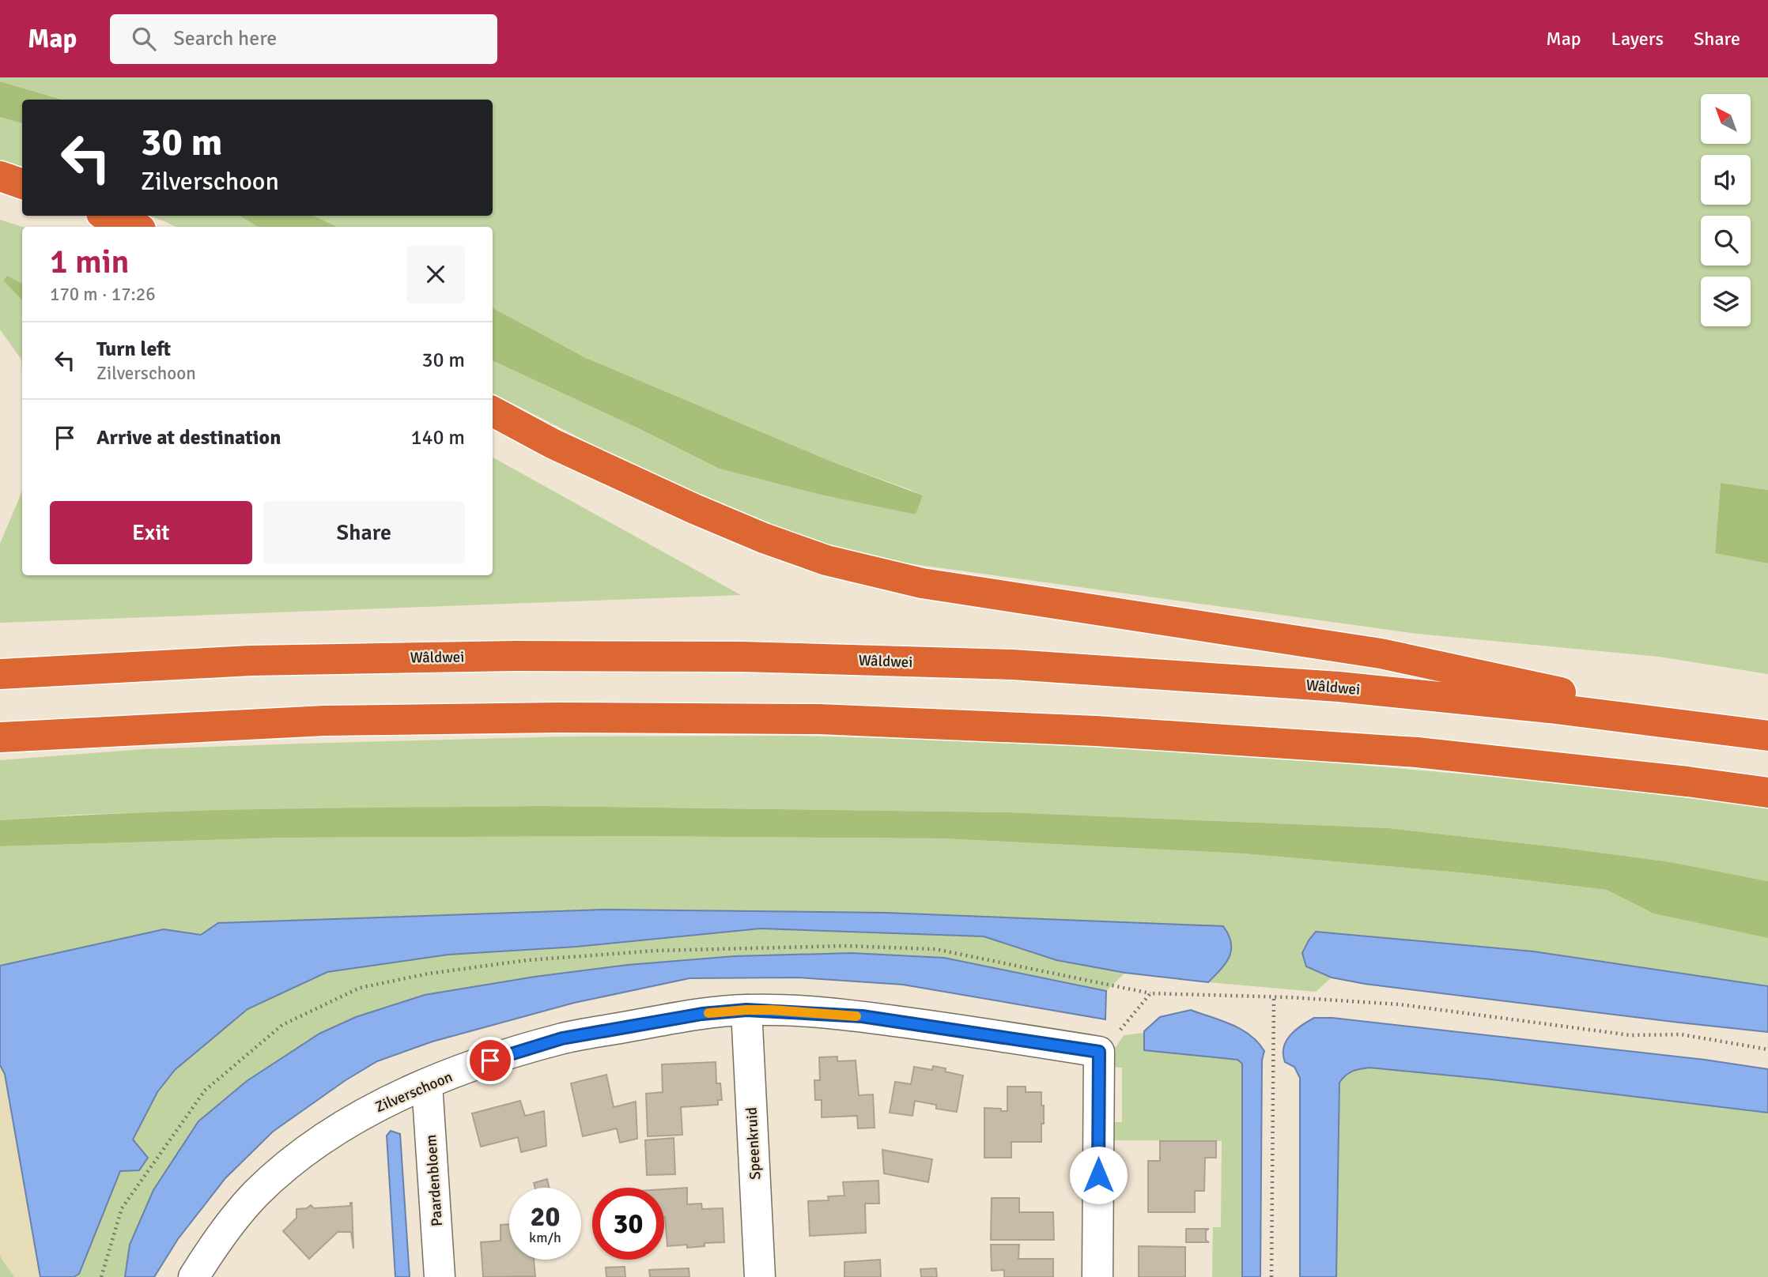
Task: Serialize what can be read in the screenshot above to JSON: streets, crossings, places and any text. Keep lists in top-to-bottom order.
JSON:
{
  "streets": {
    "highway": ["Wâldwei"],
    "street": ["Zilverschoon", "Speenkruid", "Paardenbloem"]
  },
  "crossings": [
    ["Zilverschoon", "Speenkruid"],
    ["Zilverschoon", "Paardenbloem"]
  ],
  "north": "top left",
  "page": {
    "header": "Map",
    "search": "Search here",
    "nav": ["Map", "Layers", "Share"],
    "turn": ["30 m", "Zilverschoon"],
    "heading": ["1 min", "170 m · 17:26"],
    "list": [
      {
        "name": "Turn left",
        "note": "Zilverschoon",
        "value": "30 m"
      },
      {
        "name": "Arrive at destination",
        "value": "140 m"
      }
    ],
    "buttons": ["Exit", "Share"],
    "speed": "20 km/h",
    "limit": "30"
  }
}
